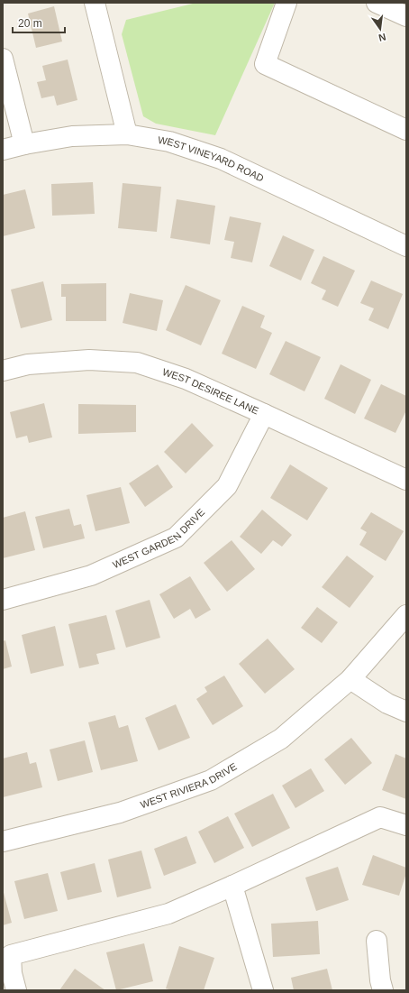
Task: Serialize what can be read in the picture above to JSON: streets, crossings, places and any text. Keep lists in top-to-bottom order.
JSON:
{
  "streets": {
    "street": [
      "WEST VINEYARD ROAD",
      "WEST DESIREE LANE",
      "WEST GARDEN DRIVE",
      "WEST RIVIERA DRIVE"
    ]
  },
  "crossings": [
    ["WEST DESIREE LANE", "WEST GARDEN DRIVE"]
  ],
  "scale_bar": "20 m",
  "north": "bottom"
}
